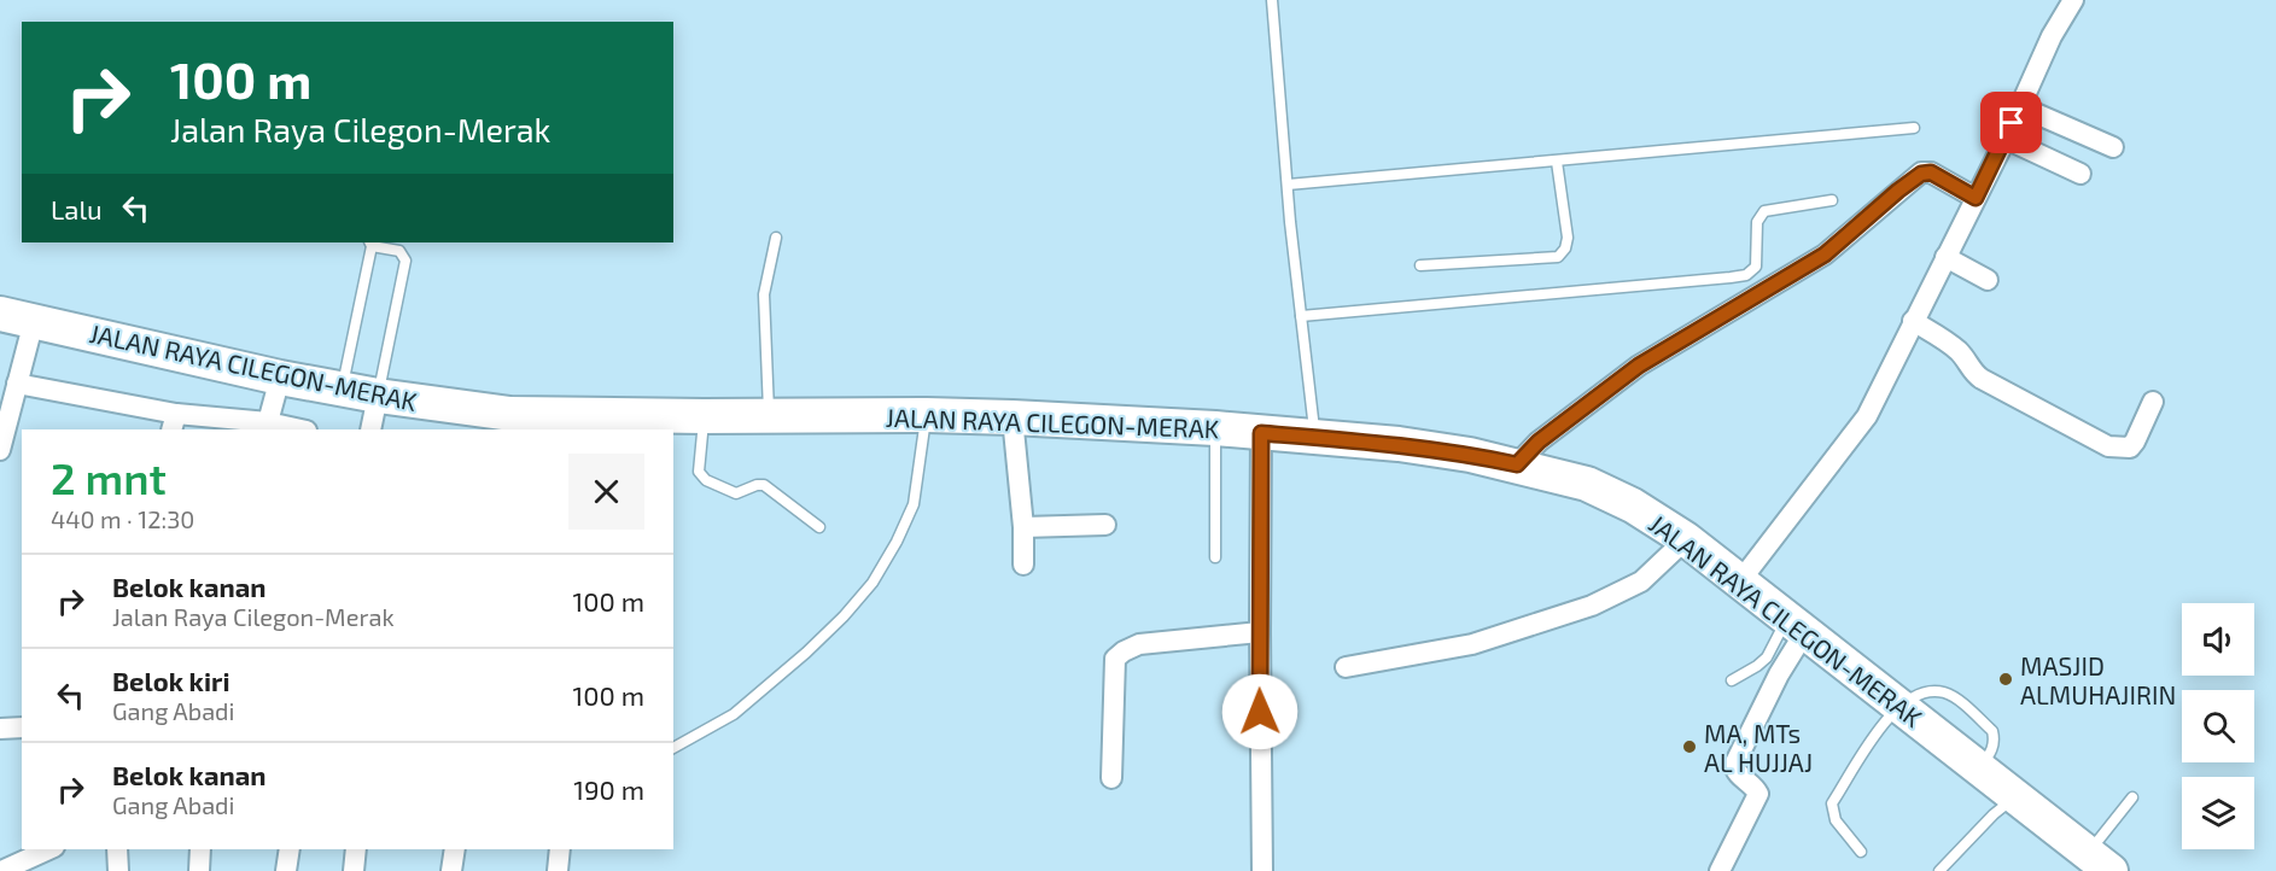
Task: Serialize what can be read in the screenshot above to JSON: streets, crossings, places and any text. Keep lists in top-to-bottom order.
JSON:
{
  "streets": {
    "highway": ["JALAN RAYA CILEGON-MERAK"]
  },
  "places": ["MASJID ALMUHAJIRIN", "MA, MTs AL HUJJAJ"],
  "page": {
    "turn": ["100 m", "Jalan Raya Cilegon-Merak"],
    "then": "Lalu",
    "heading": ["2 mnt", "440 m · 12:30"],
    "list": [
      {
        "name": "Belok kanan",
        "note": "Jalan Raya Cilegon-Merak",
        "value": "100 m"
      },
      {
        "name": "Belok kiri",
        "note": "Gang Abadi",
        "value": "100 m"
      },
      {
        "name": "Belok kanan",
        "note": "Gang Abadi",
        "value": "190 m"
      }
    ]
  }
}
